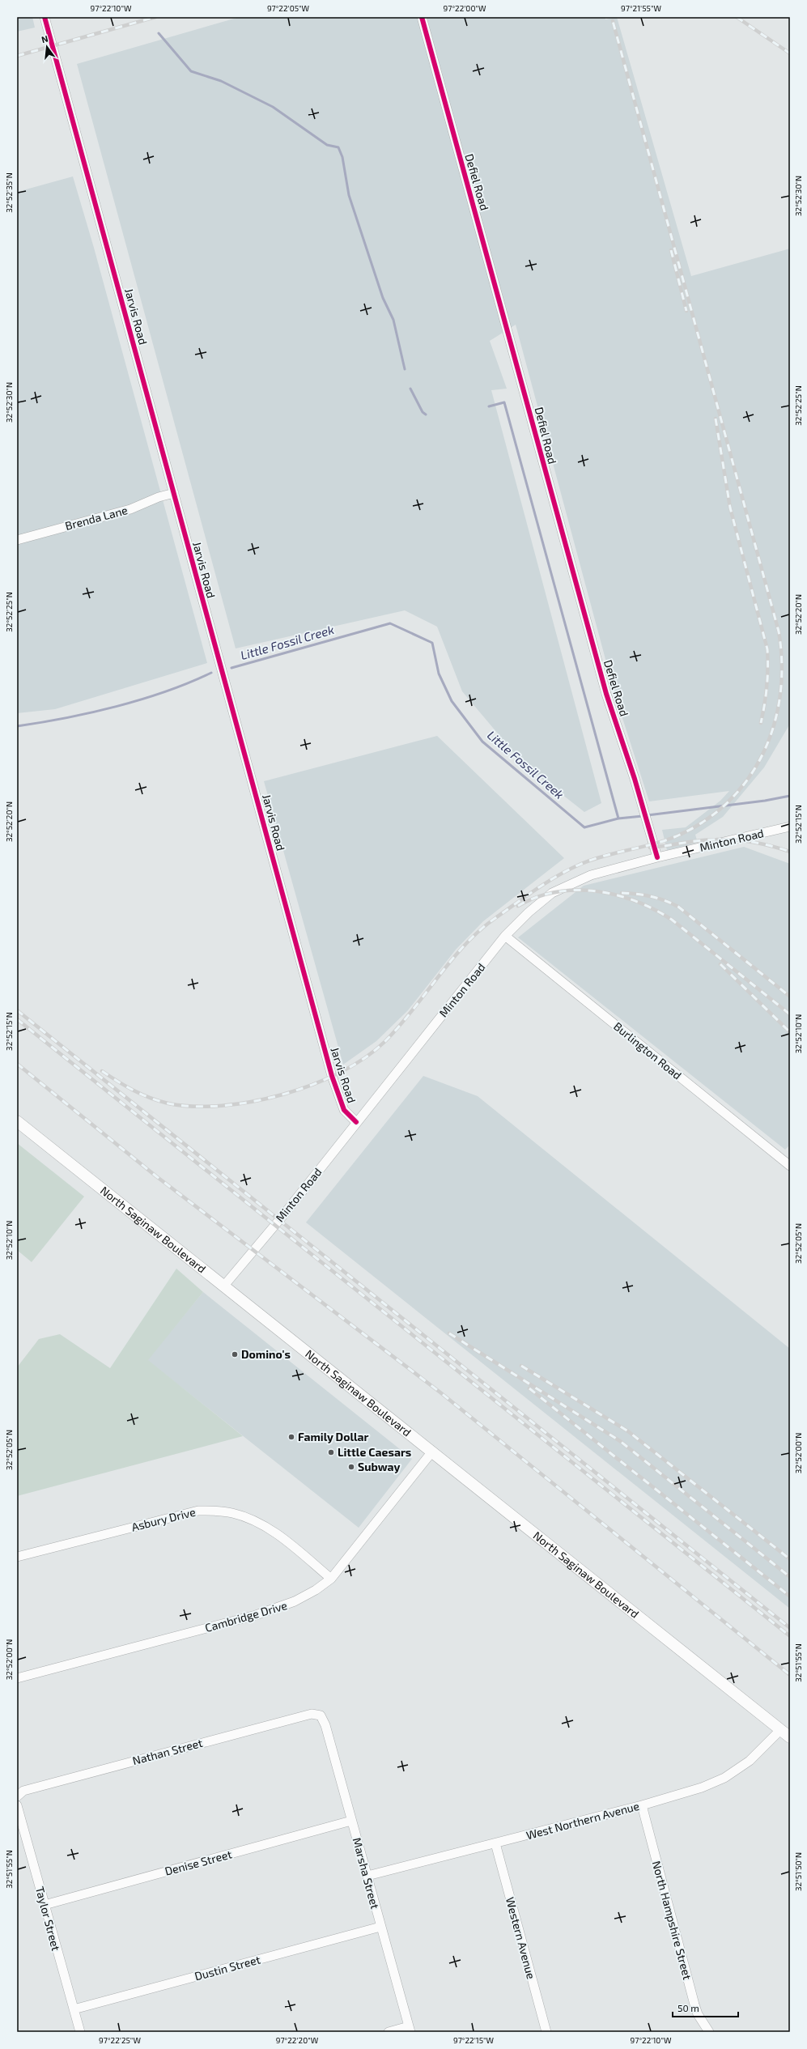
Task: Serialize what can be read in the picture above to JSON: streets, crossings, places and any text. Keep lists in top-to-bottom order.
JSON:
{
  "streets": {
    "main road": ["North Saginaw Boulevard"],
    "street": [
      "Defiel Road",
      "Jarvis Road",
      "Brenda Lane",
      "Minton Road",
      "Burlington Road",
      "Asbury Drive",
      "Cambridge Drive",
      "Nathan Street",
      "West Northern Avenue",
      "Denise Street",
      "Marsha Street",
      "Taylor Street",
      "North Hampshire Street",
      "Western Avenue",
      "Dustin Street"
    ]
  },
  "crossings": [
    ["Defiel Road", "Minton Road"],
    ["Jarvis Road", "Brenda Lane"],
    ["Jarvis Road", "Minton Road"],
    ["Minton Road", "Burlington Road"],
    ["Minton Road", "North Saginaw Boulevard"],
    ["North Saginaw Boulevard", "Cambridge Drive"],
    ["North Saginaw Boulevard", "West Northern Avenue"],
    ["Asbury Drive", "Cambridge Drive"],
    ["Nathan Street", "Marsha Street"],
    ["West Northern Avenue", "Marsha Street"],
    ["West Northern Avenue", "North Hampshire Street"],
    ["West Northern Avenue", "Western Avenue"],
    ["Denise Street", "Marsha Street"],
    ["Denise Street", "Taylor Street"],
    ["Marsha Street", "Dustin Street"],
    ["Taylor Street", "Dustin Street"]
  ],
  "water": ["Little Fossil Creek"],
  "places": [
    "Domino's",
    "Family Dollar",
    "Little Caesars",
    "Subway"
  ],
  "scale_bar": "50 m",
  "north": "top",
  "coordinates": [
    "97°22'10\"W",
    "97°22'05\"W",
    "97°22'00\"W",
    "97°21'55\"W",
    "32°52'35\"N",
    "32°52'30\"N",
    "32°52'25\"N",
    "32°52'20\"N",
    "32°52'15\"N",
    "32°52'10\"N",
    "32°52'05\"N",
    "32°52'00\"N",
    "32°51'55\"N",
    "32°51'50\"N",
    "97°22'25\"W",
    "97°22'20\"W",
    "97°22'15\"W"
  ]
}
